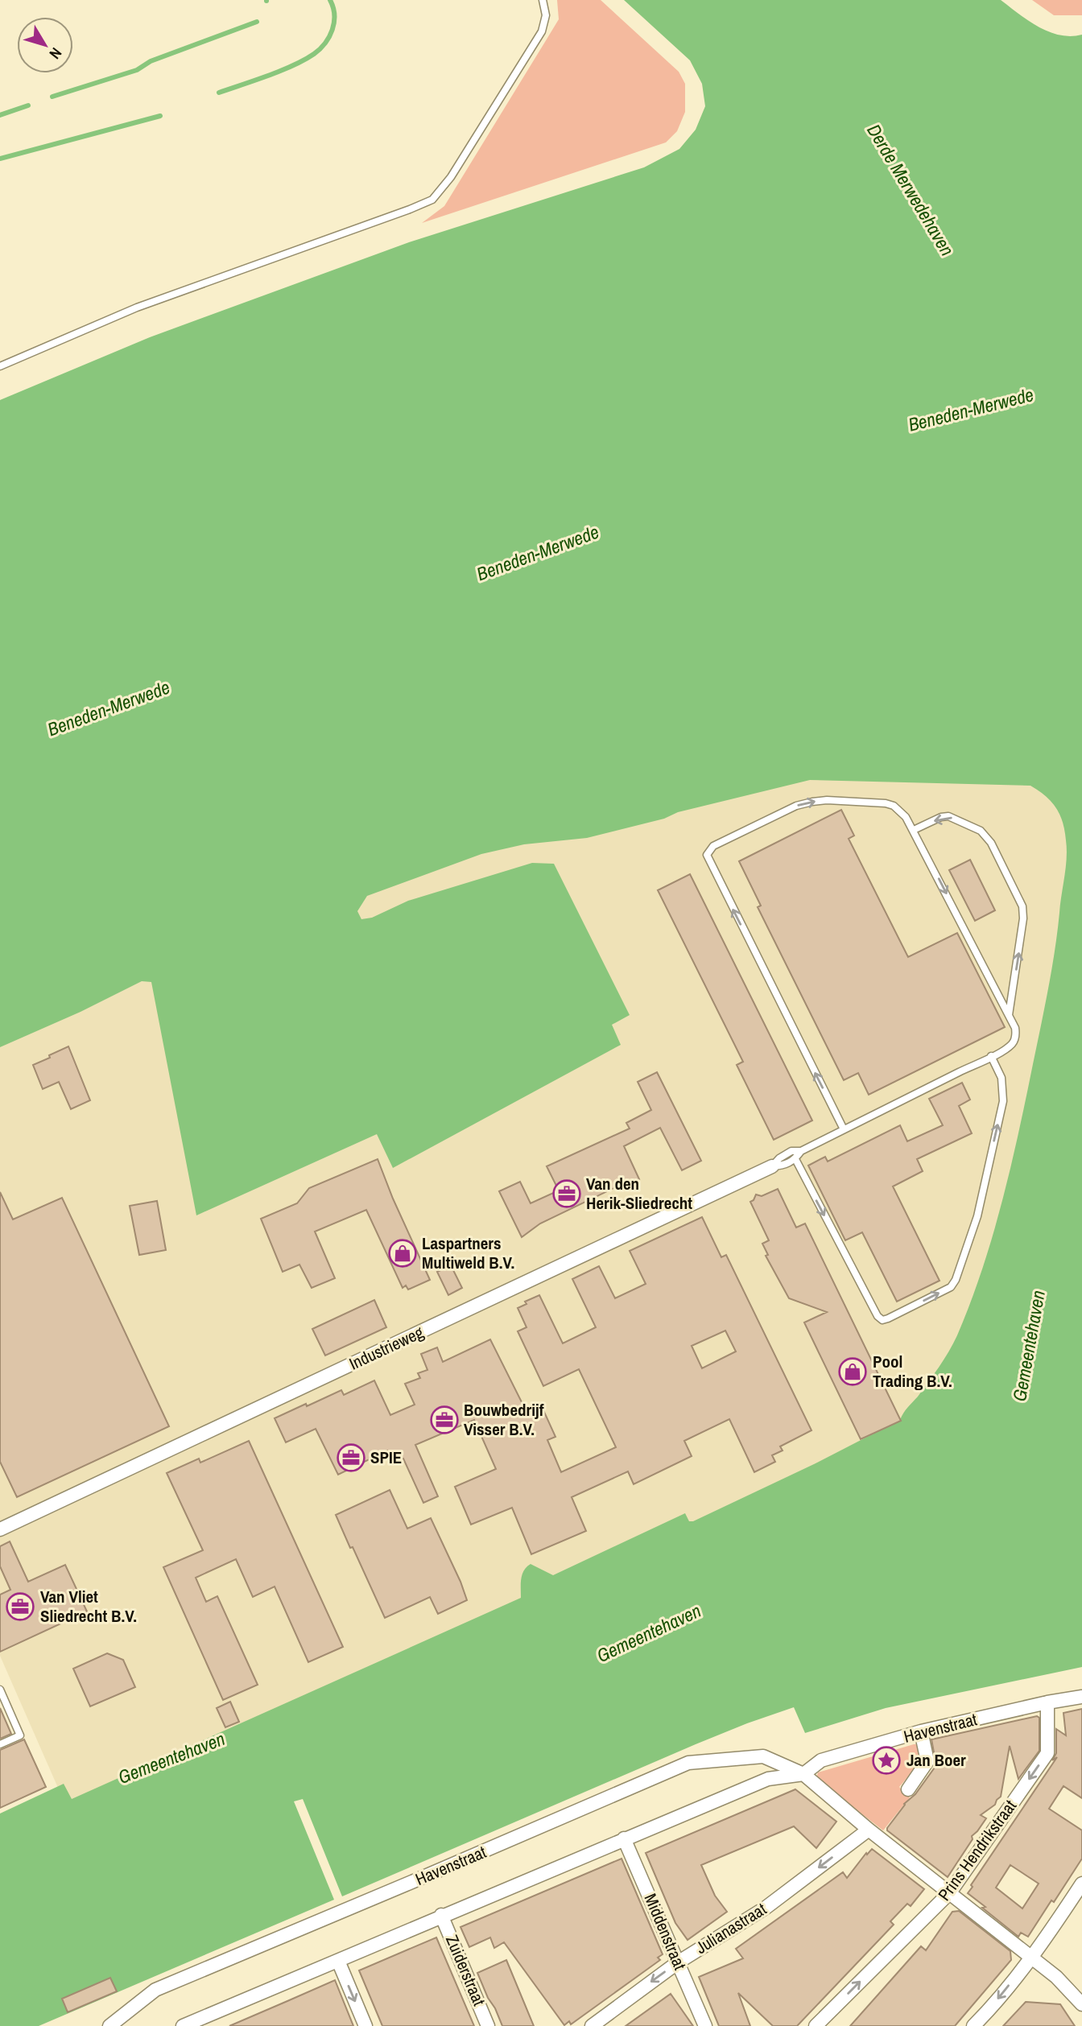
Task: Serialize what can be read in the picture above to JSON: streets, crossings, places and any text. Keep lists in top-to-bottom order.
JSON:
{
  "streets": {
    "street": [
      "Industrieweg",
      "Havenstraat",
      "Prins Hendrikstraat",
      "Julianastraat",
      "Middenstraat",
      "Zuiderstraat"
    ]
  },
  "crossings": [
    ["Havenstraat", "Prins Hendrikstraat"],
    ["Havenstraat", "Middenstraat"],
    ["Havenstraat", "Zuiderstraat"],
    ["Julianastraat", "Middenstraat"]
  ],
  "one_way": ["Julianastraat"],
  "water": ["Derde Merwedehaven", "Beneden-Merwede", "Gemeentehaven"],
  "places": {
    "office": [
      "Van den Herik-Sliedrecht",
      "Bouwbedrijf Visser B.V.",
      "SPIE",
      "Van Vliet Sliedrecht B.V."
    ],
    "shop": ["Laspartners Multiweld B.V.", "Pool Trading B.V."],
    "place": ["Jan Boer"]
  },
  "north": "bottom right"
}
